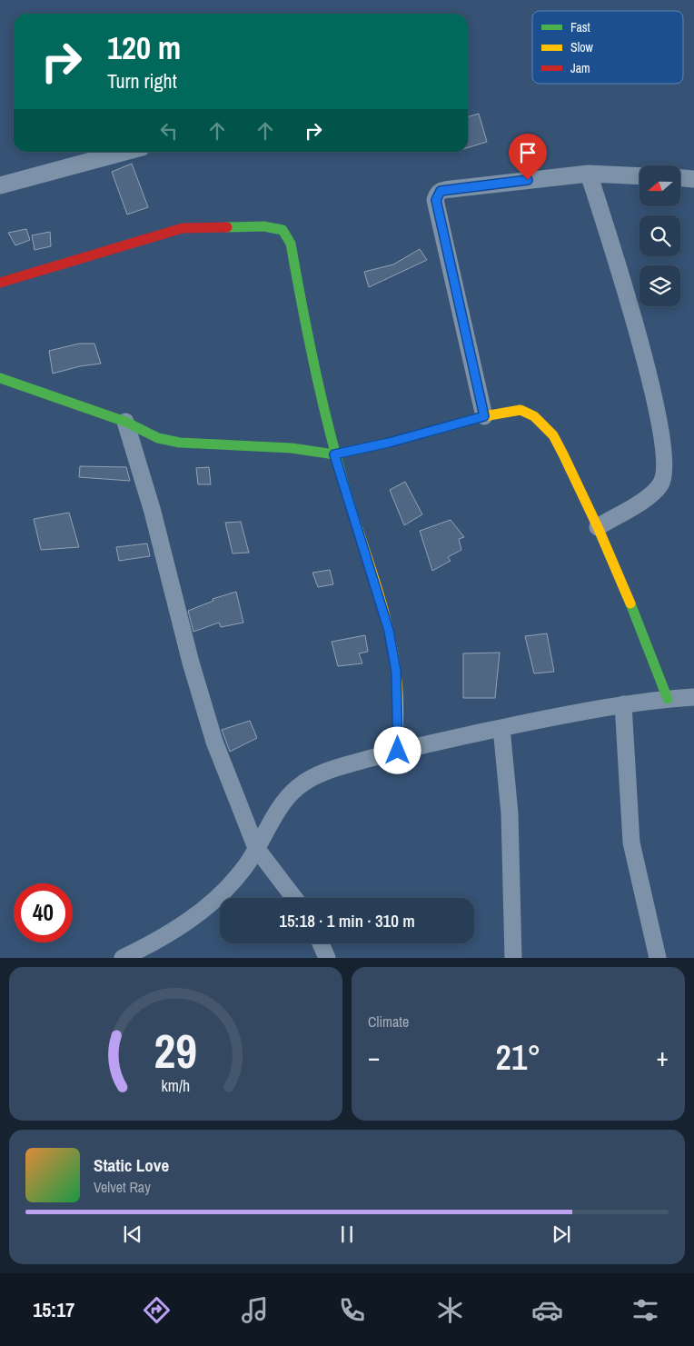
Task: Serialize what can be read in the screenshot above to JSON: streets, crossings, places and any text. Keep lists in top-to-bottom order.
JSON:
{
  "legend": ["Fast", "Slow", "Jam"],
  "north": "left",
  "page": {
    "turn": ["120 m", "Turn right"],
    "limit": "40",
    "trip": "15:18 · 1 min · 310 m",
    "tile": "Climate",
    "heat": ["−", "21°", "+"],
    "song": ["Static Love", "Velvet Ray"],
    "tabs": "15:17",
    "gauge": ["29", "km/h"]
  }
}
